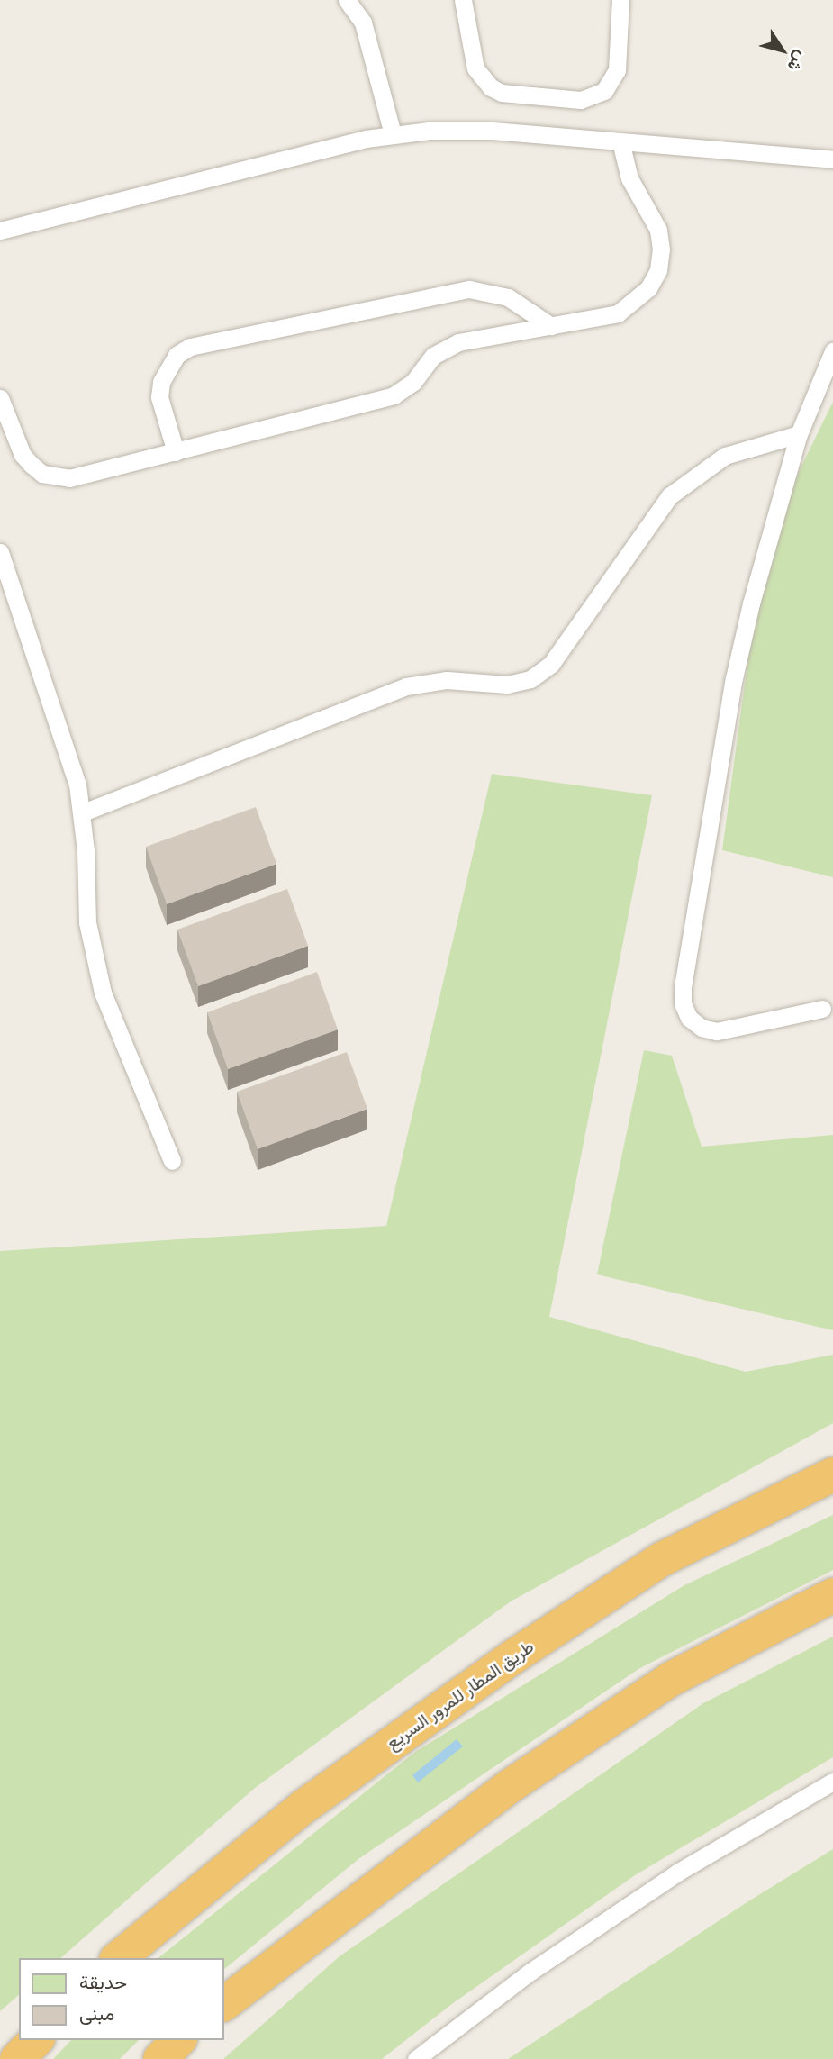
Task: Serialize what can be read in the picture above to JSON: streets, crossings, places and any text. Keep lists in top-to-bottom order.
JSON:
{
  "streets": {
    "highway": ["طريق المطار للمرور السريع"]
  },
  "legend": ["حديقة", "مبنى"],
  "north": "bottom right"
}
